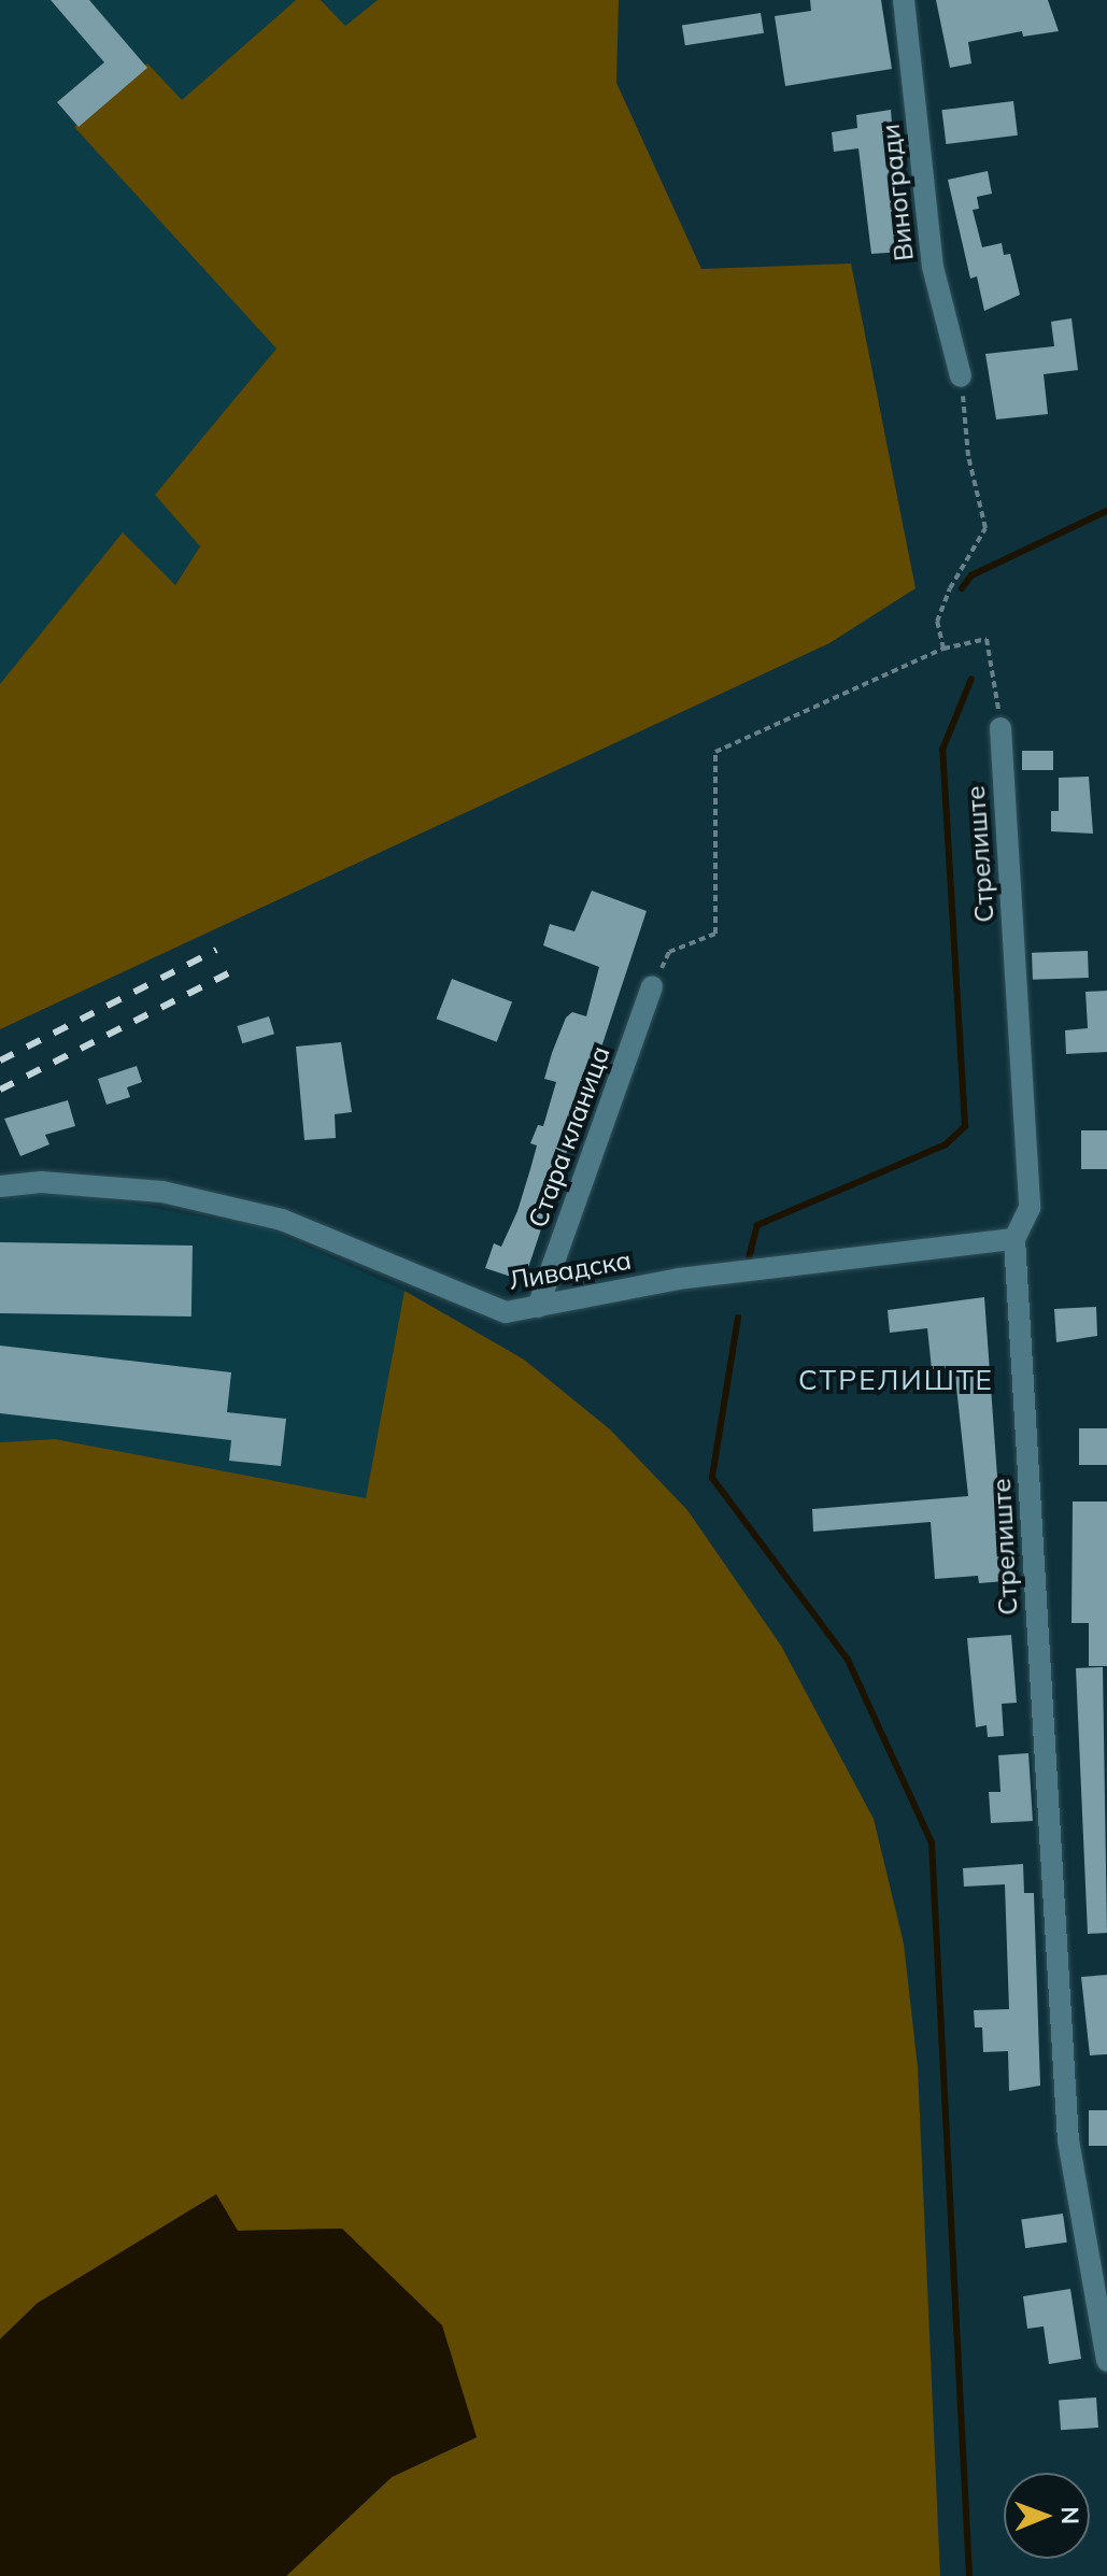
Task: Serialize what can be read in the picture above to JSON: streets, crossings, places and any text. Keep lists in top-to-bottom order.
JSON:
{
  "streets": {
    "street": [
      "Виногради",
      "Стрелиште",
      "Стара кланица",
      "Ливадска"
    ]
  },
  "crossings": [
    ["Стрелиште", "Ливадска"],
    ["Стара кланица", "Ливадска"]
  ],
  "districts": ["СТРЕЛИШТЕ"],
  "north": "right"
}
